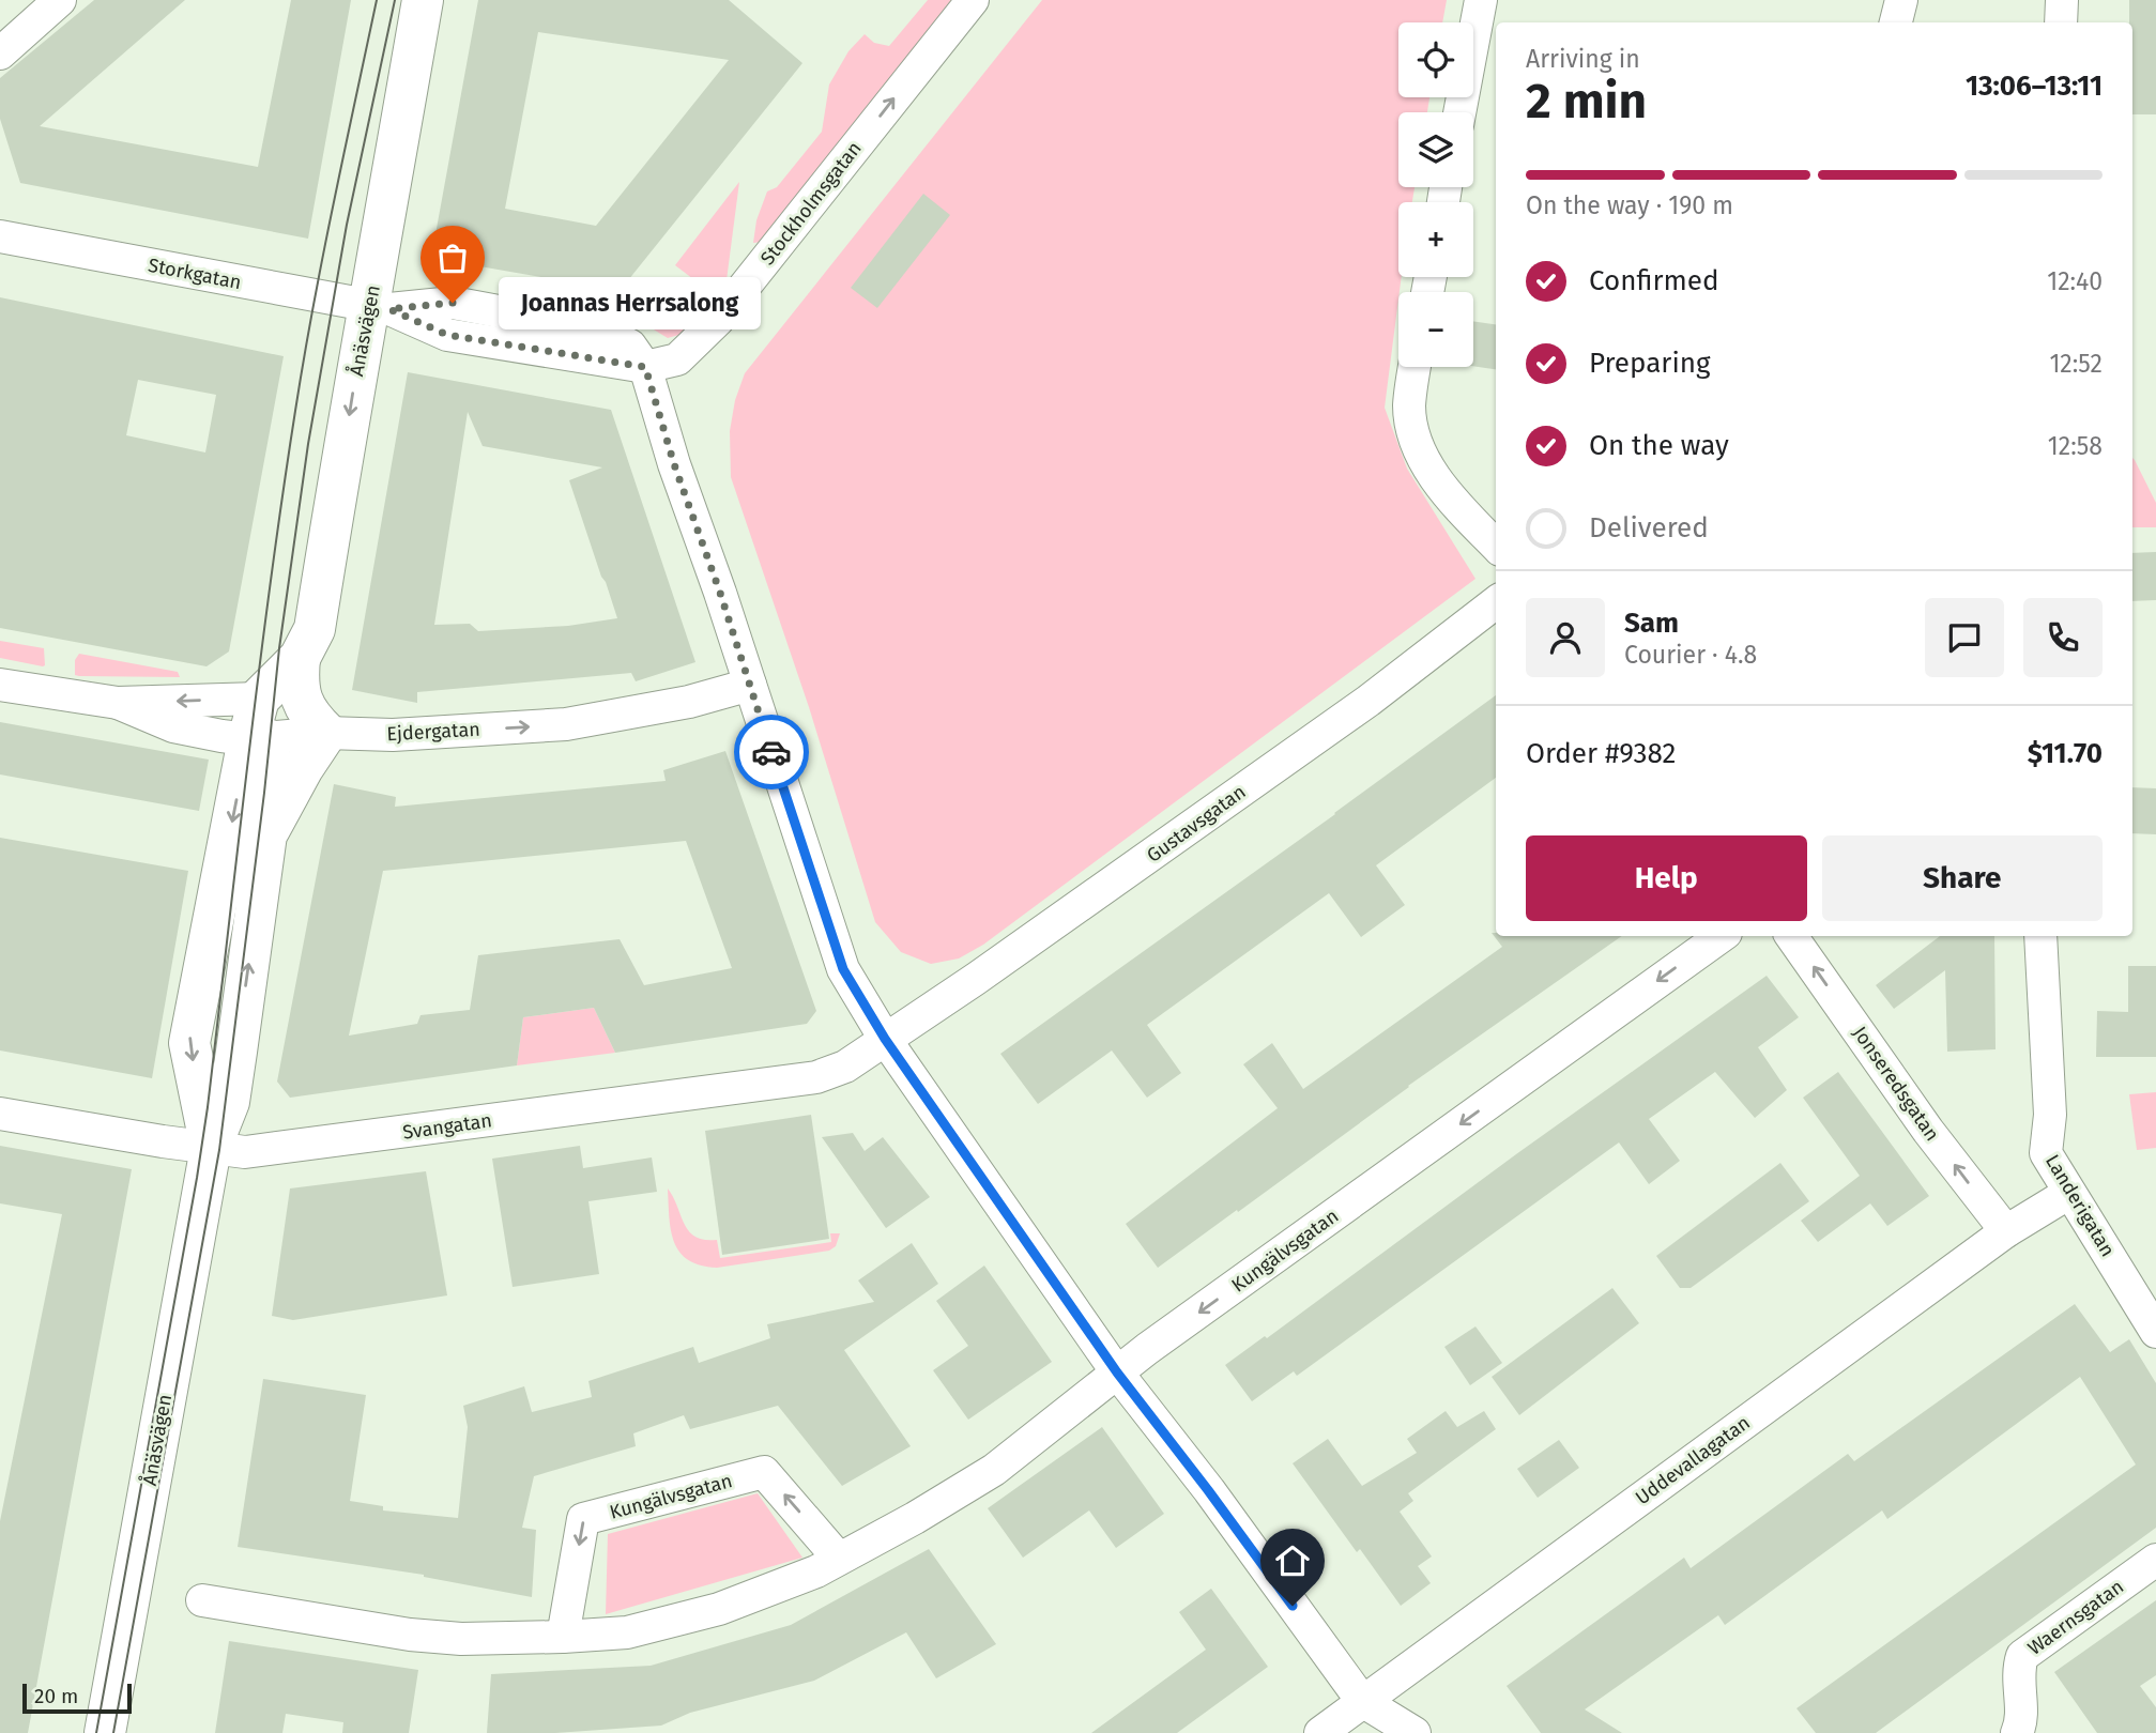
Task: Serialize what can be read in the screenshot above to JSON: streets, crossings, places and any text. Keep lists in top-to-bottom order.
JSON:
{
  "streets": {
    "street": [
      "Stockholmsgatan",
      "Storkgatan",
      "Ånäsvägen",
      "Ejdergatan",
      "Gustavsgatan",
      "Jonseredsgatan",
      "Svangatan",
      "Landerigatan",
      "Kungälvsgatan",
      "Uddevallagatan",
      "Waernsgatan"
    ]
  },
  "crossings": [
    ["Stockholmsgatan", "Storkgatan"],
    ["Storkgatan", "Ånäsvägen"],
    ["Ånäsvägen", "Ejdergatan"],
    ["Ånäsvägen", "Svangatan"],
    ["Gustavsgatan", "Svangatan"],
    ["Jonseredsgatan", "Uddevallagatan"],
    ["Landerigatan", "Uddevallagatan"]
  ],
  "one_way": ["Stockholmsgatan", "Jonseredsgatan", "Kungälvsgatan"],
  "places": ["Joannas Herrsalong"],
  "scale_bar": "20 m",
  "page": {
    "map_buttons": ["+", "−"],
    "heading": ["2 min", "Arriving in", "13:06–13:11"],
    "panel": [
      "Sam",
      "Courier · 4.8",
      "Order #9382",
      "$11.70"
    ],
    "bar": "On the way · 190 m",
    "list": [
      ["Confirmed", "12:40"],
      ["Preparing", "12:52"],
      ["On the way", "12:58"],
      "Delivered"
    ],
    "bubble": "Joannas Herrsalong",
    "buttons": ["Help", "Share"],
    "scale": "20 m"
  }
}
